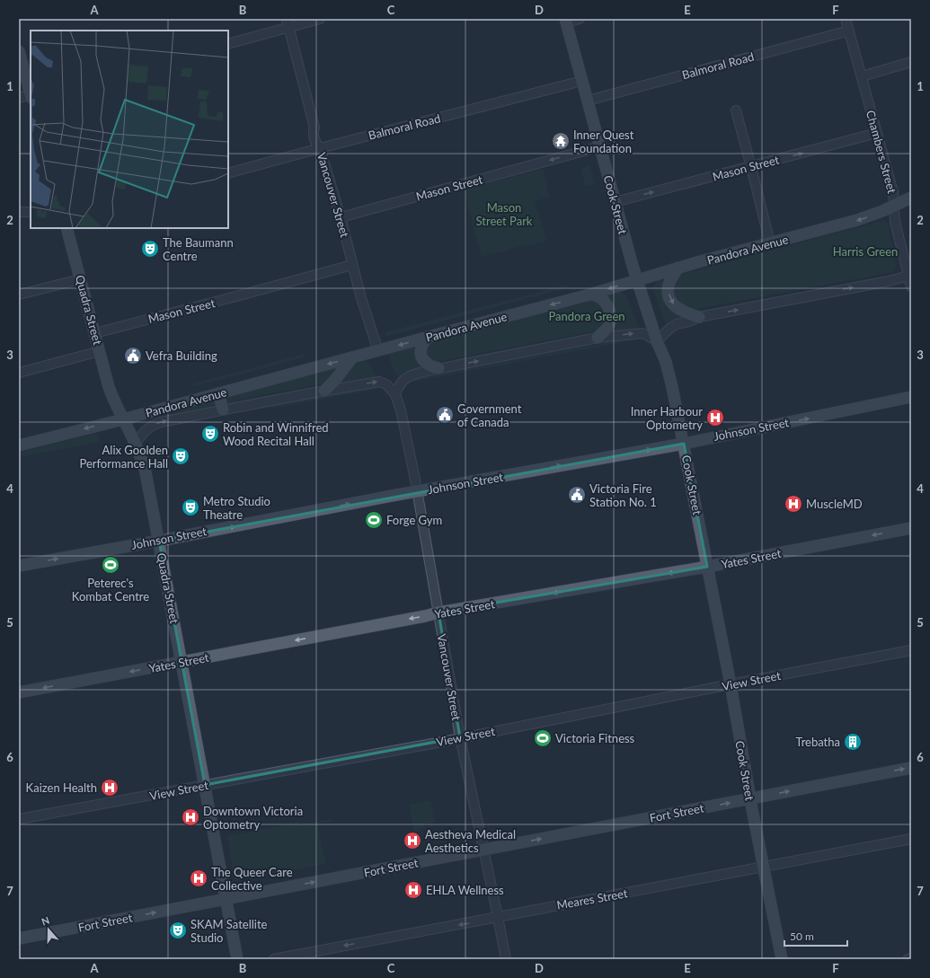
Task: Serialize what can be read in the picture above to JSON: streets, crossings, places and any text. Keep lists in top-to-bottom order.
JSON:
{
  "streets": {
    "main road": [
      "Cook Street",
      "Pandora Avenue",
      "Quadra Street",
      "Johnson Street",
      "Yates Street",
      "Fort Street"
    ],
    "street": [
      "Balmoral Road",
      "Chambers Street",
      "Mason Street",
      "Vancouver Street",
      "View Street",
      "Meares Street"
    ]
  },
  "crossings": [
    ["Balmoral Road", "Chambers Street"],
    ["Balmoral Road", "Vancouver Street"],
    ["Balmoral Road", "Cook Street"],
    ["Chambers Street", "Mason Street"],
    ["Chambers Street", "Pandora Avenue"],
    ["Mason Street", "Vancouver Street"],
    ["Mason Street", "Cook Street"],
    ["Mason Street", "Quadra Street"],
    ["Vancouver Street", "Pandora Avenue"],
    ["Vancouver Street", "Johnson Street"],
    ["Vancouver Street", "Yates Street"],
    ["Vancouver Street", "View Street"],
    ["Vancouver Street", "Fort Street"],
    ["Vancouver Street", "Meares Street"],
    ["Cook Street", "Pandora Avenue"],
    ["Cook Street", "Johnson Street"],
    ["Cook Street", "Yates Street"],
    ["Cook Street", "View Street"],
    ["Cook Street", "Fort Street"],
    ["Cook Street", "Meares Street"],
    ["Pandora Avenue", "Quadra Street"],
    ["Quadra Street", "Johnson Street"],
    ["Quadra Street", "Yates Street"],
    ["Quadra Street", "View Street"],
    ["Quadra Street", "Fort Street"]
  ],
  "one_way": [
    "Johnson Street",
    "Yates Street",
    "Fort Street",
    "Meares Street"
  ],
  "parks": ["Mason Street Park", "Harris Green", "Pandora Green"],
  "places": {
    "temple": ["Inner Quest Foundation"],
    "theatre": [
      "The Baumann Centre",
      "Robin and Winnifred Wood Recital Hall",
      "Alix Goolden Performance Hall",
      "Metro Studio Theatre",
      "SKAM Satellite Studio"
    ],
    "public building": ["Vefra Building", "Government of Canada", "Victoria Fire Station No. 1"],
    "hospital": [
      "Inner Harbour Optometry",
      "MuscleMD",
      "Kaizen Health",
      "Downtown Victoria Optometry",
      "Aestheva Medical Aesthetics",
      "The Queer Care Collective",
      "EHLA Wellness"
    ],
    "sports": ["Forge Gym", "Peterec's Kombat Centre", "Victoria Fitness"],
    "building": ["Trebatha"]
  },
  "scale_bar": "50 m",
  "north": "top",
  "grid": {
    "columns": [
      "A",
      "B",
      "C",
      "D",
      "E",
      "F"
    ],
    "rows": [
      "1",
      "2",
      "3",
      "4",
      "5",
      "6",
      "7"
    ]
  }
}
